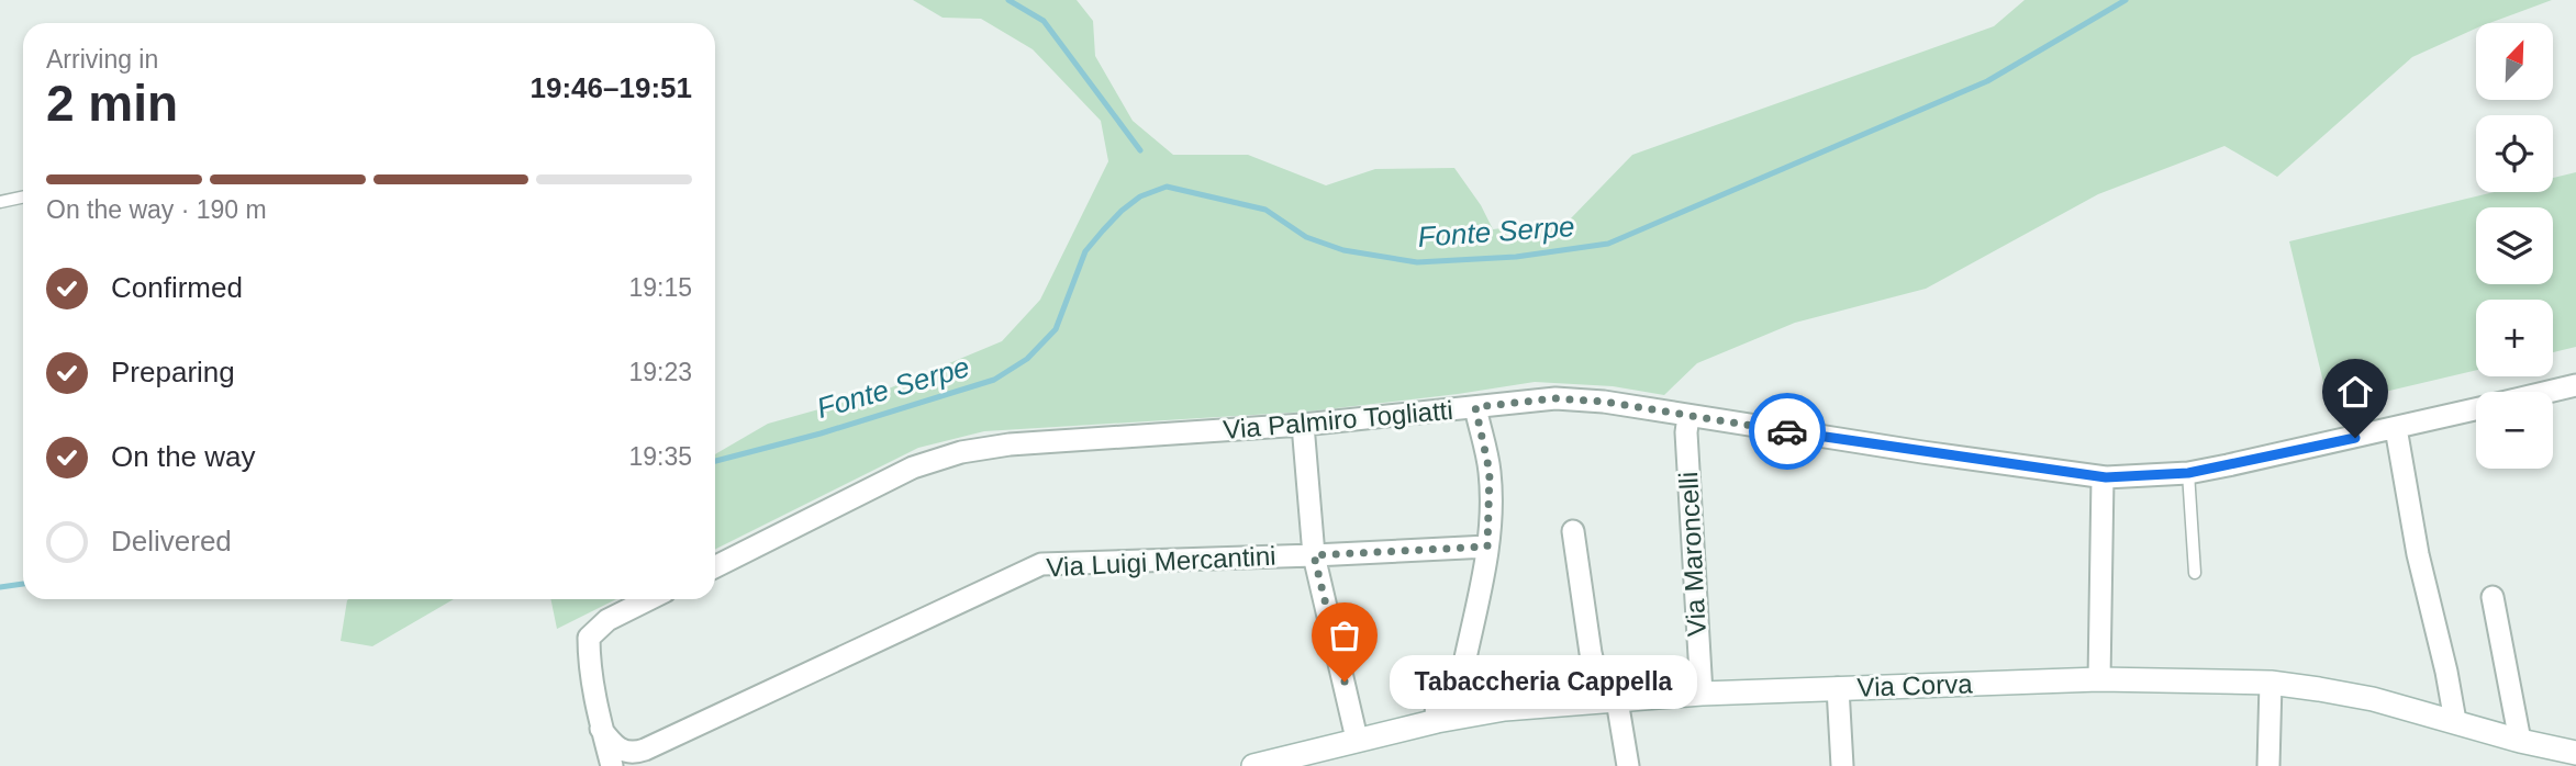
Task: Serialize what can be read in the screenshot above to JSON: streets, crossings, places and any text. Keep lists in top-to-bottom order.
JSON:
{
  "streets": {
    "street": [
      "Via Palmiro Togliatti",
      "Via Maroncelli",
      "Via Luigi Mercantini",
      "Via Corva"
    ]
  },
  "crossings": [
    ["Via Palmiro Togliatti", "Via Maroncelli"],
    ["Via Maroncelli", "Via Corva"]
  ],
  "water": ["Fonte Serpe"],
  "places": ["Tabaccheria Cappella"],
  "north": "top right",
  "page": {
    "map_buttons": ["+", "−"],
    "heading": ["2 min", "Arriving in", "19:46–19:51"],
    "bar": "On the way · 190 m",
    "list": [
      ["Confirmed", "19:15"],
      ["Preparing", "19:23"],
      ["On the way", "19:35"],
      "Delivered"
    ],
    "bubble": "Tabaccheria Cappella"
  }
}
